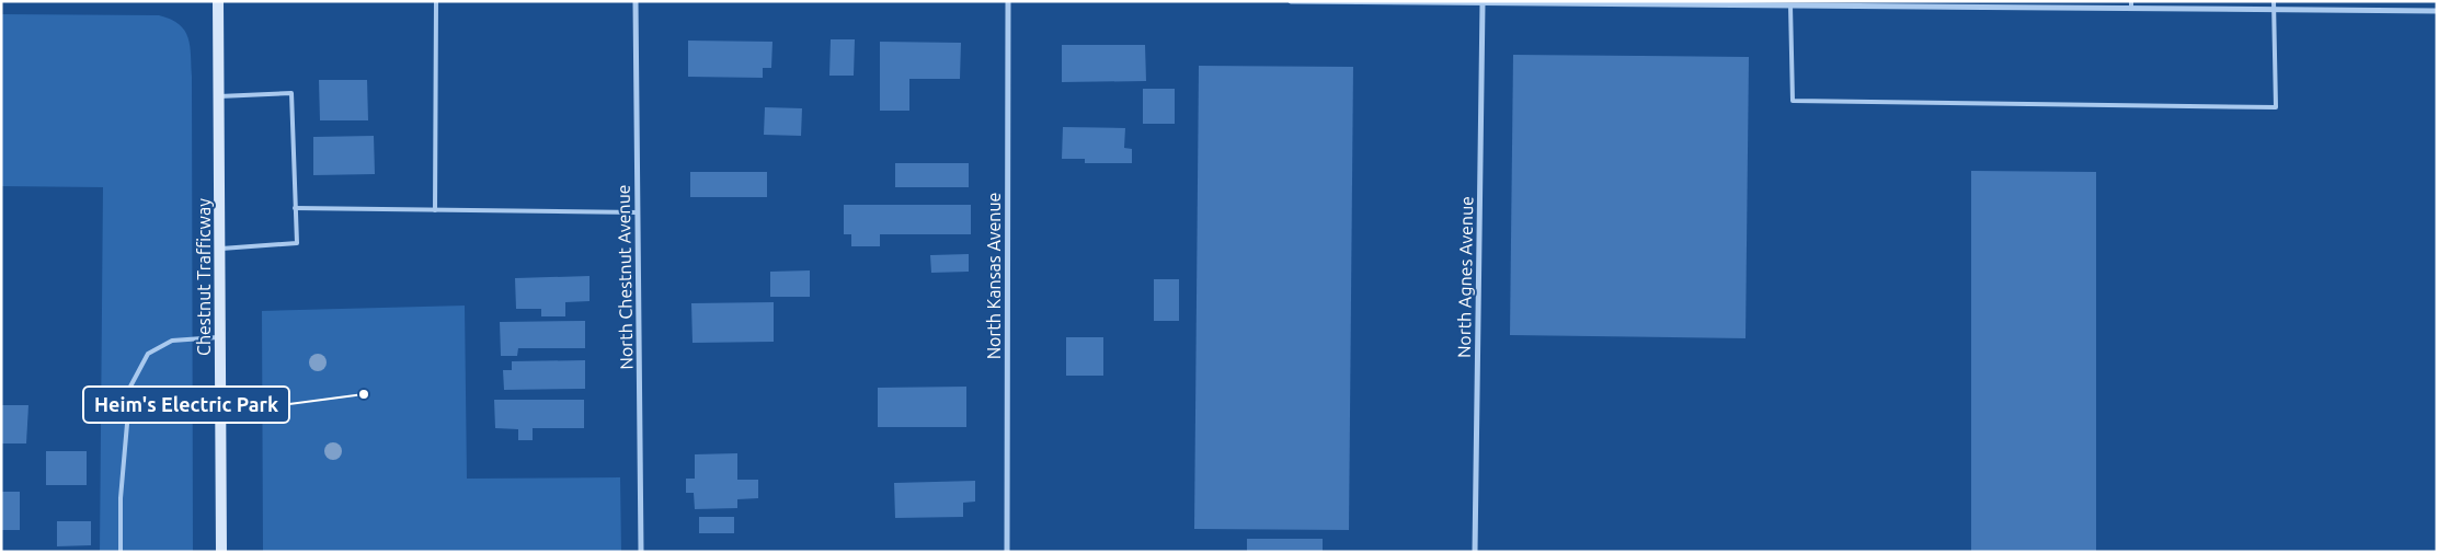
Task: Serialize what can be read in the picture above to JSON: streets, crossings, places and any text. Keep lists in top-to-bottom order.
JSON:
{
  "streets": {
    "street": [
      "North Kansas Avenue",
      "Chestnut Trafficway",
      "North Chestnut Avenue",
      "North Agnes Avenue"
    ]
  },
  "places": ["Heim's Electric Park"]
}
